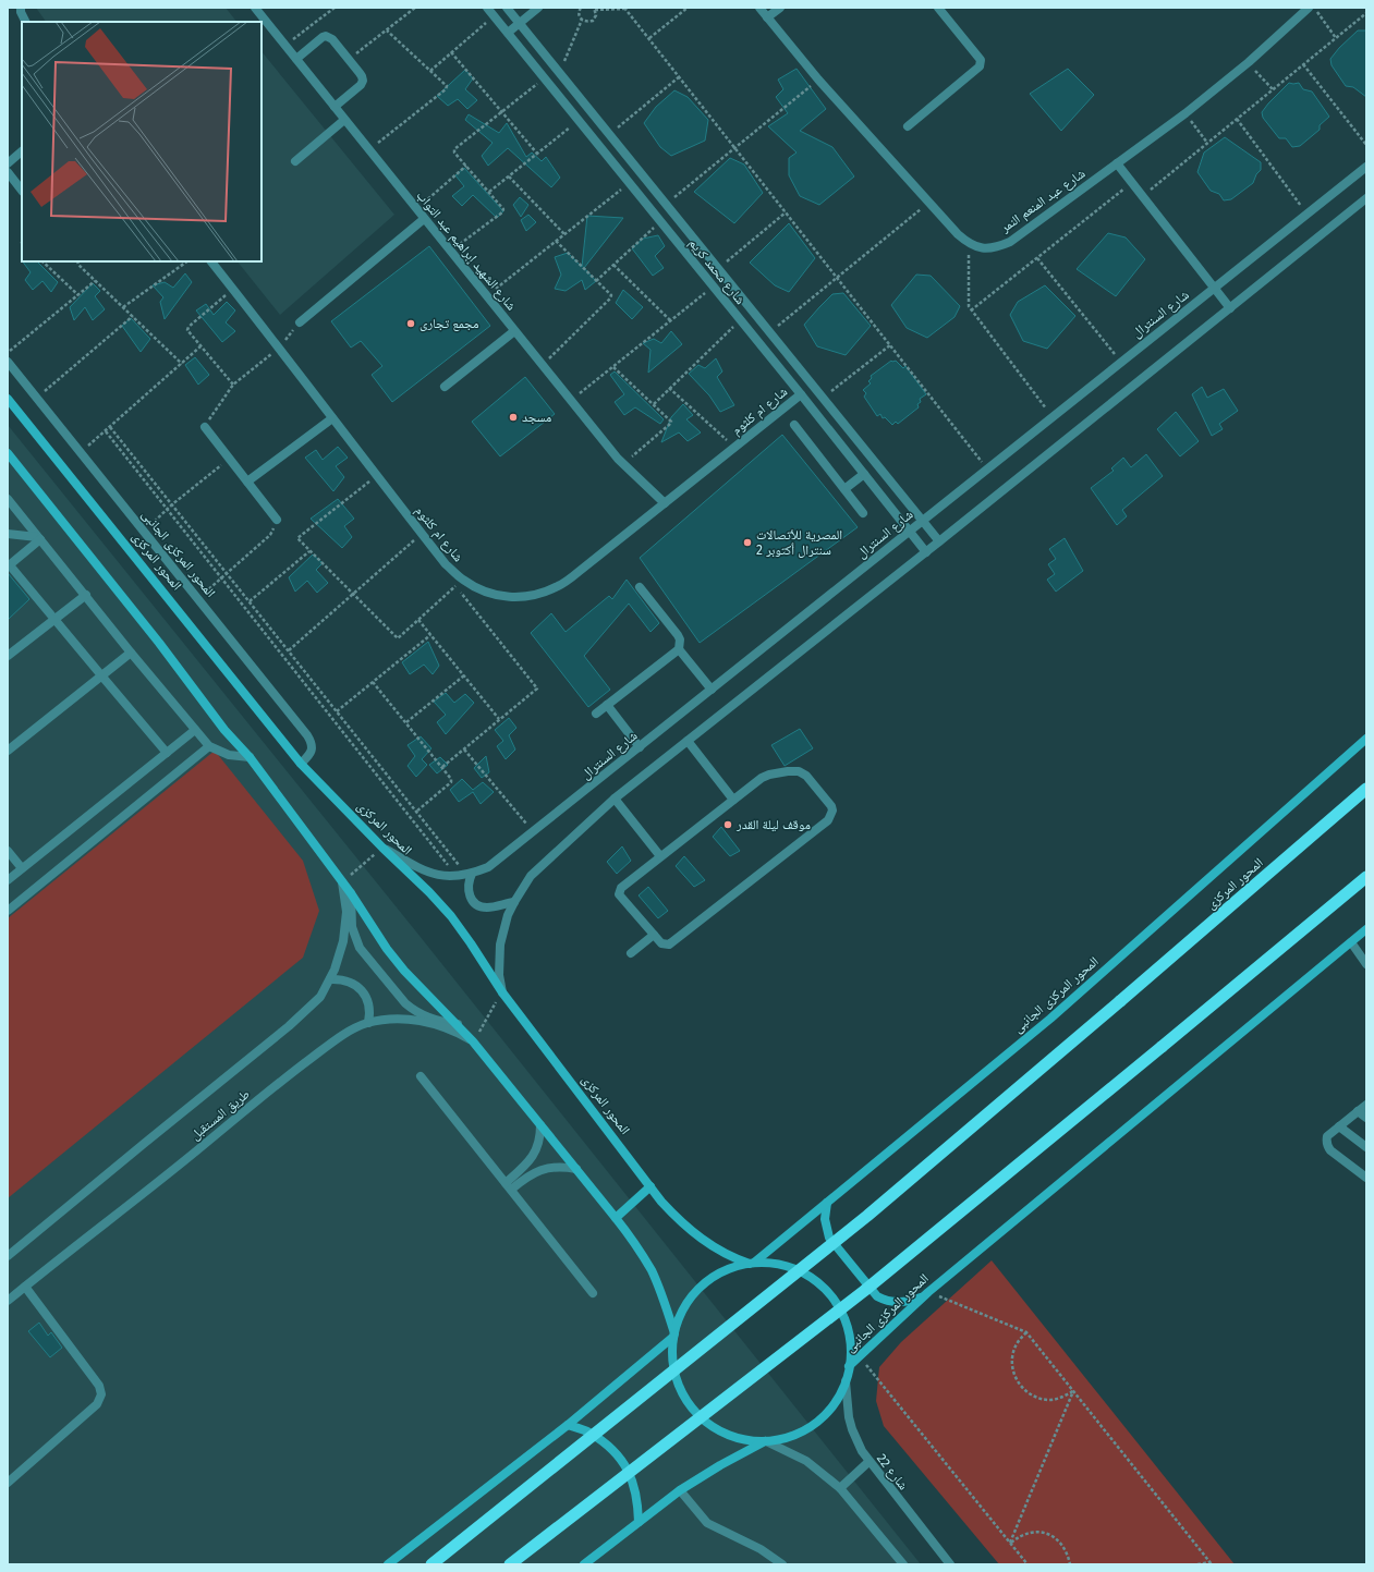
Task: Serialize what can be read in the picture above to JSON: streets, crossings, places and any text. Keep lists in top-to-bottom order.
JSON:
{
  "streets": {
    "highway": ["المحور المركزى"],
    "main road": ["المحور المركزى الجانبى"],
    "street": [
      "شارع عبد المنعم النمر",
      "شارع الشهيد إبراهيم عبد التواب",
      "شارع محمد كريم",
      "شارع السنترال",
      "شارع ام كلثوم",
      "طريق المستقبل",
      "شارع 22"
    ]
  },
  "crossings": [
    ["شارع الشهيد إبراهيم عبد التواب", "شارع ام كلثوم"],
    ["شارع محمد كريم", "شارع السنترال"],
    ["شارع محمد كريم", "شارع ام كلثوم"],
    ["شارع السنترال", "المحور المركزى"],
    ["المحور المركزى الجانبى", "المحور المركزى"]
  ],
  "places": [
    "مجمع تجارى",
    "مسجد",
    "المصرية للأتصالات سنترال أكتوبر 2",
    "موقف ليلة القدر"
  ]
}
